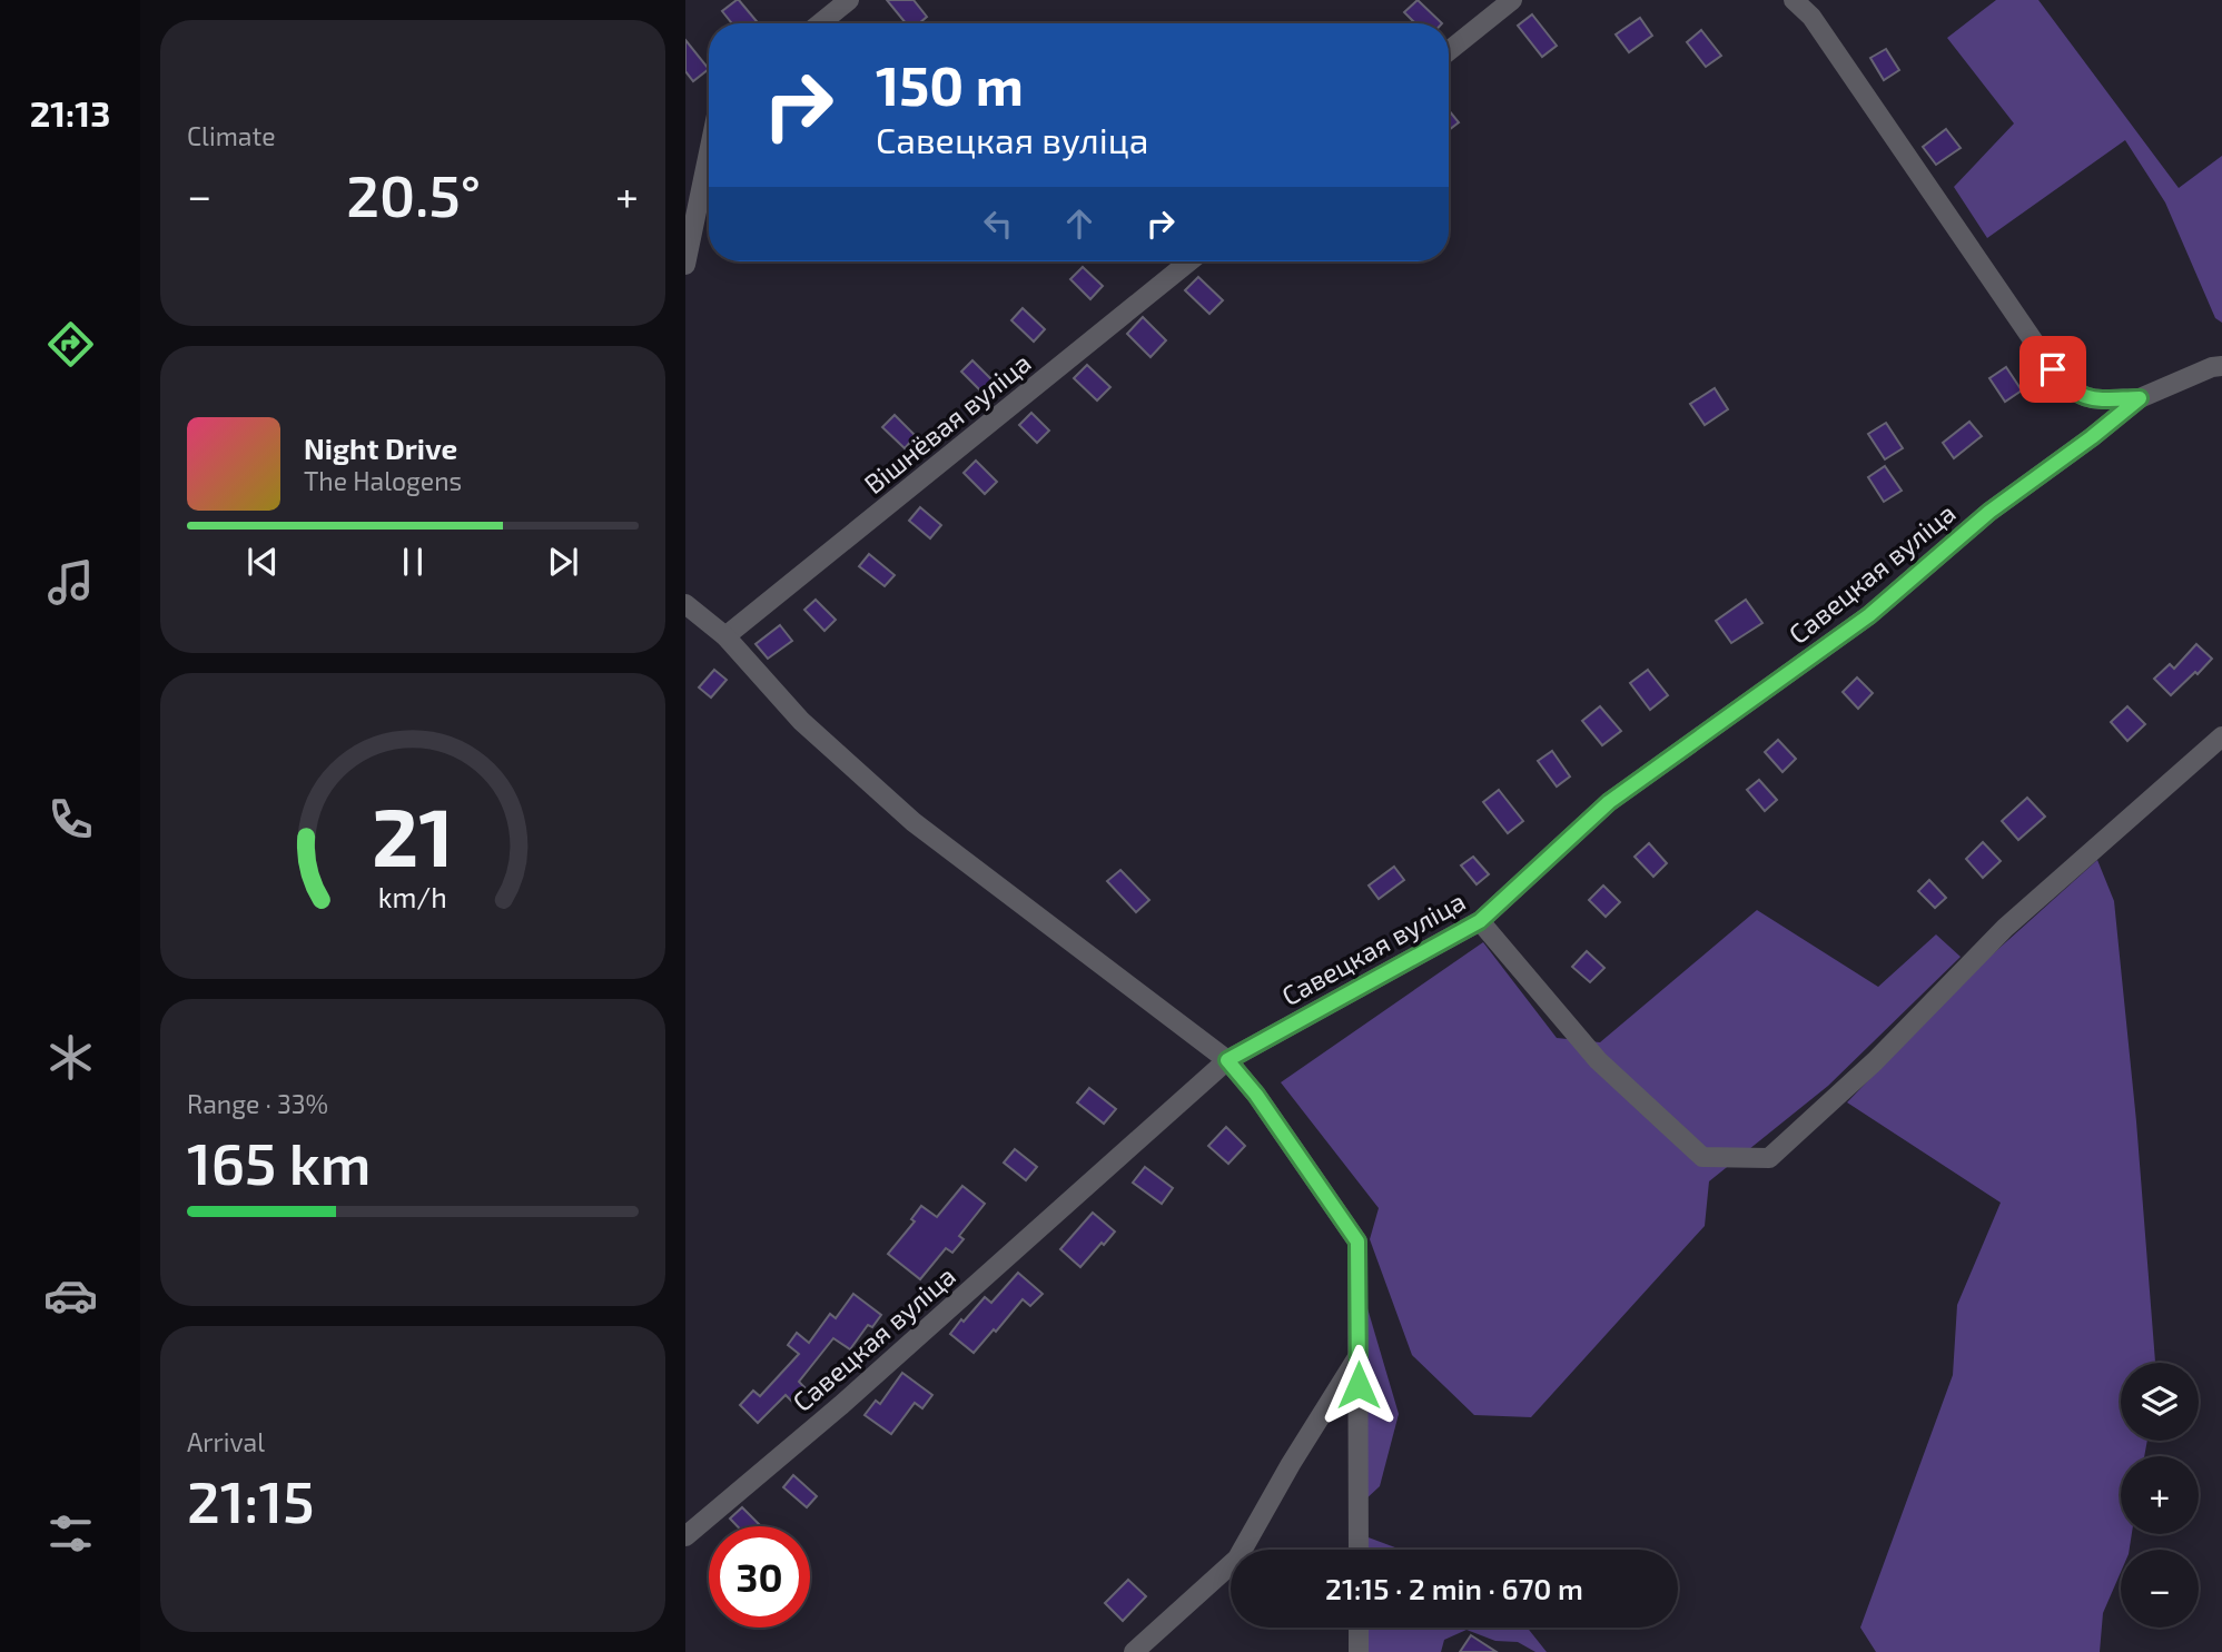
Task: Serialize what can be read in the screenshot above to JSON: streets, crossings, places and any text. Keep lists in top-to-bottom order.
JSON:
{
  "streets": {
    "street": ["Вішнёвая вуліца", "Савецкая вуліца"]
  },
  "page": {
    "tabs": "21:13",
    "tile": [
      "Climate",
      ["Range · 33%", "165 km"],
      ["Arrival", "21:15"]
    ],
    "turn": ["150 m", "Савецкая вуліца"],
    "heat": ["−", "20.5°", "+"],
    "song": ["Night Drive", "The Halogens"],
    "map_buttons": ["+", "−"],
    "limit": "30",
    "trip": "21:15 · 2 min · 670 m",
    "gauge": ["21", "km/h"]
  }
}
